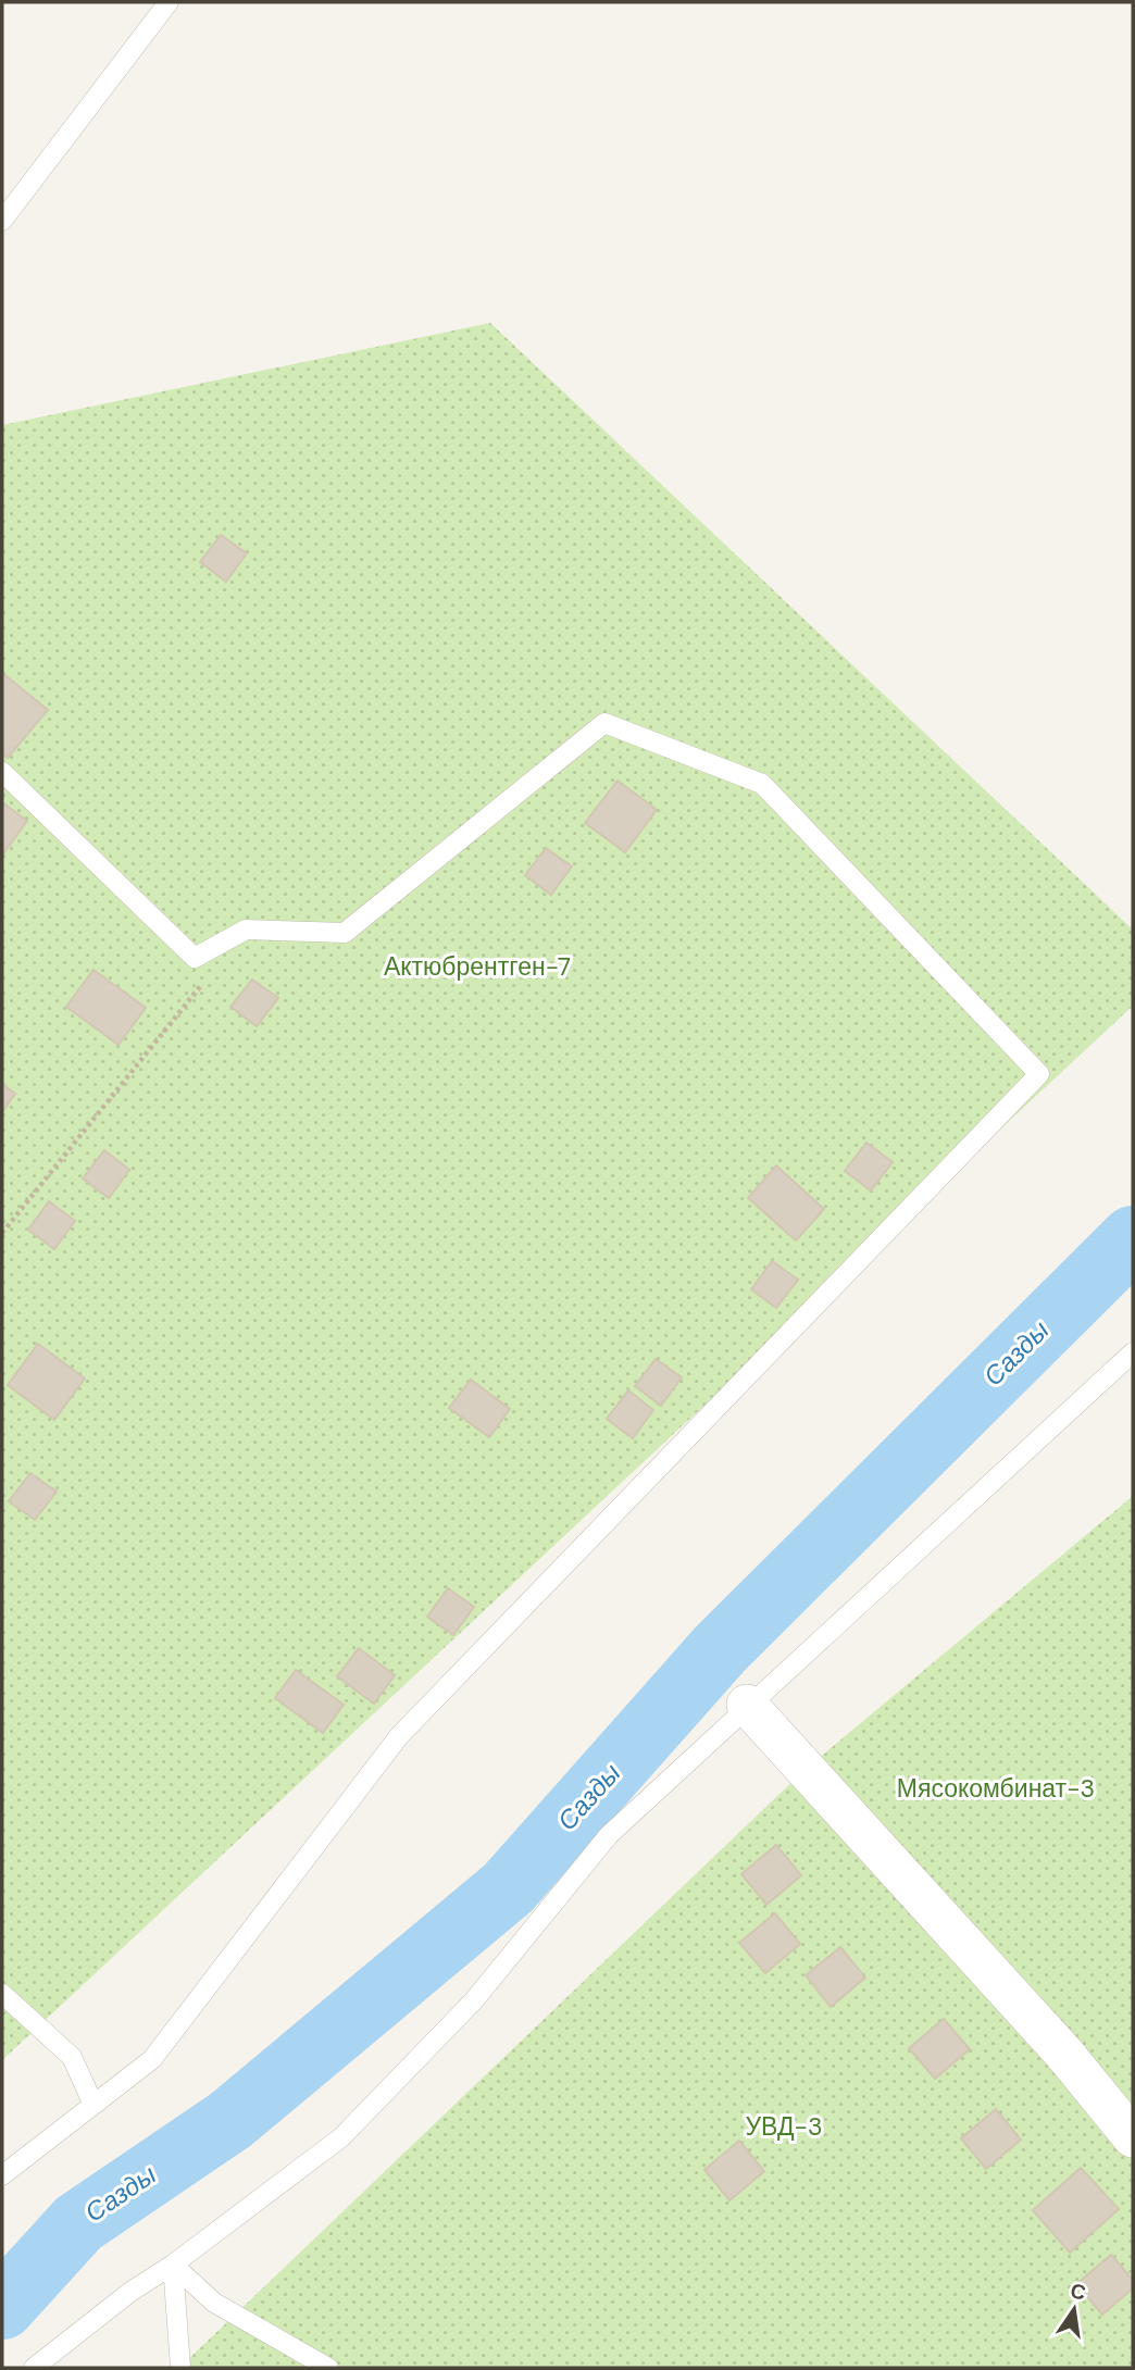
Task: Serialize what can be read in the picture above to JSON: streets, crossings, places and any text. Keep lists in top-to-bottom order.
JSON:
{
  "water": ["Сазды"],
  "parks": ["Актюбрентген-7", "Мясокомбинат-3", "УВД-3"],
  "north": "top"
}
